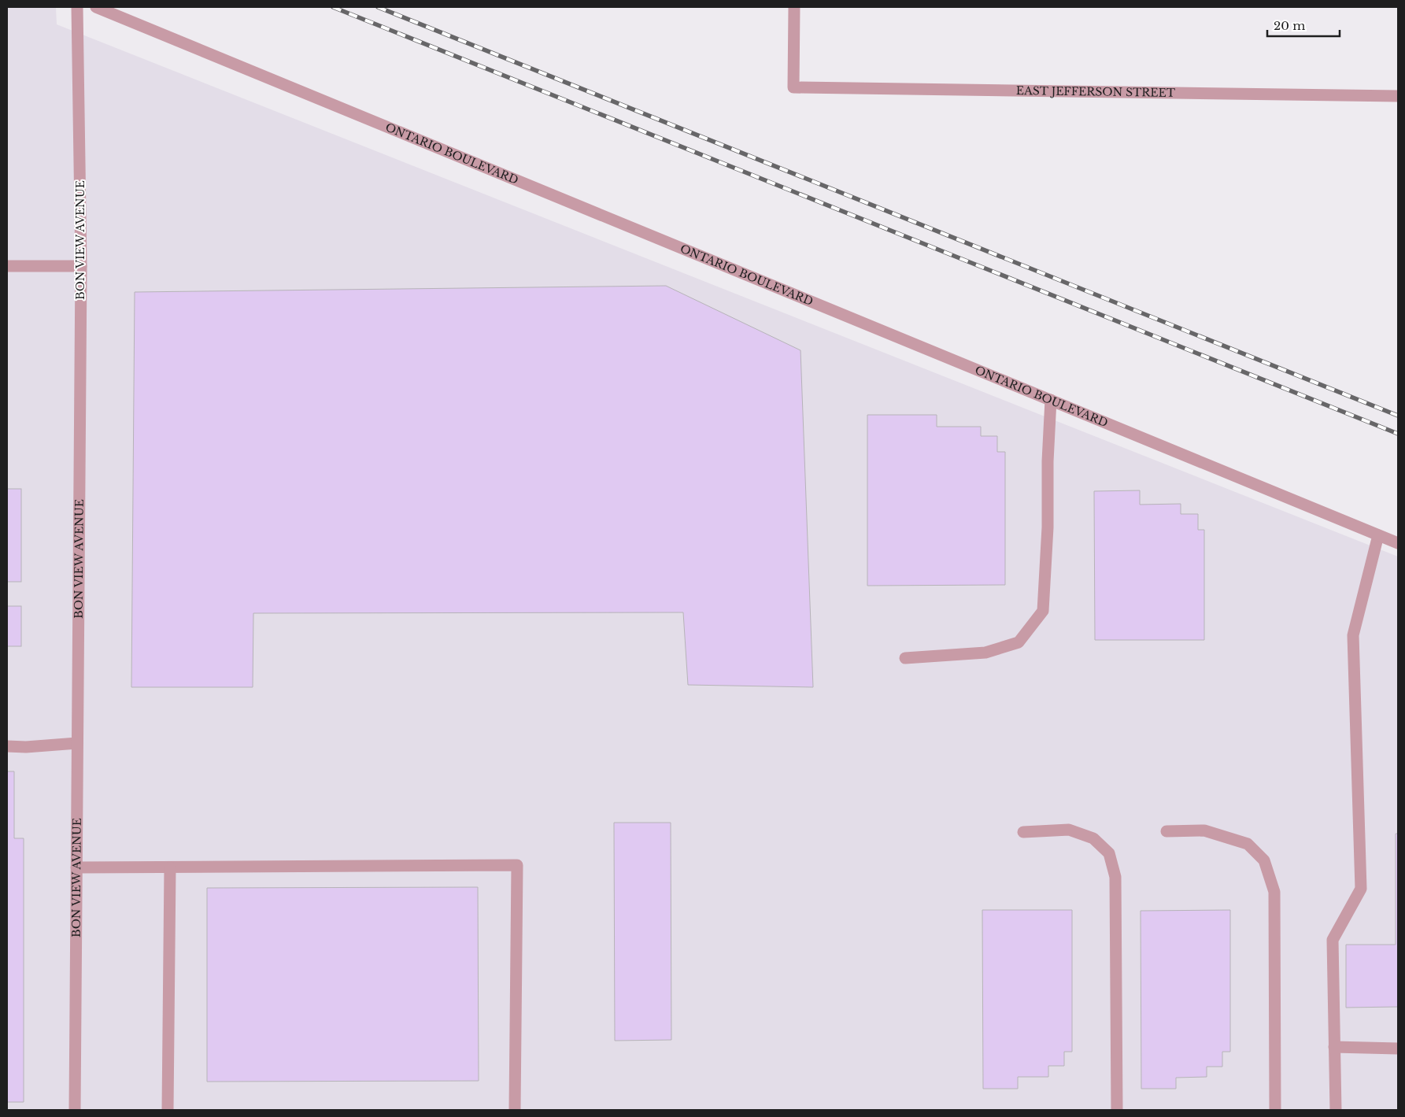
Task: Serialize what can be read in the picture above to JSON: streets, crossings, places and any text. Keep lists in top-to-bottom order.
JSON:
{
  "streets": {
    "street": ["EAST JEFFERSON STREET", "ONTARIO BOULEVARD", "BON VIEW AVENUE"]
  },
  "scale_bar": "20 m"
}
